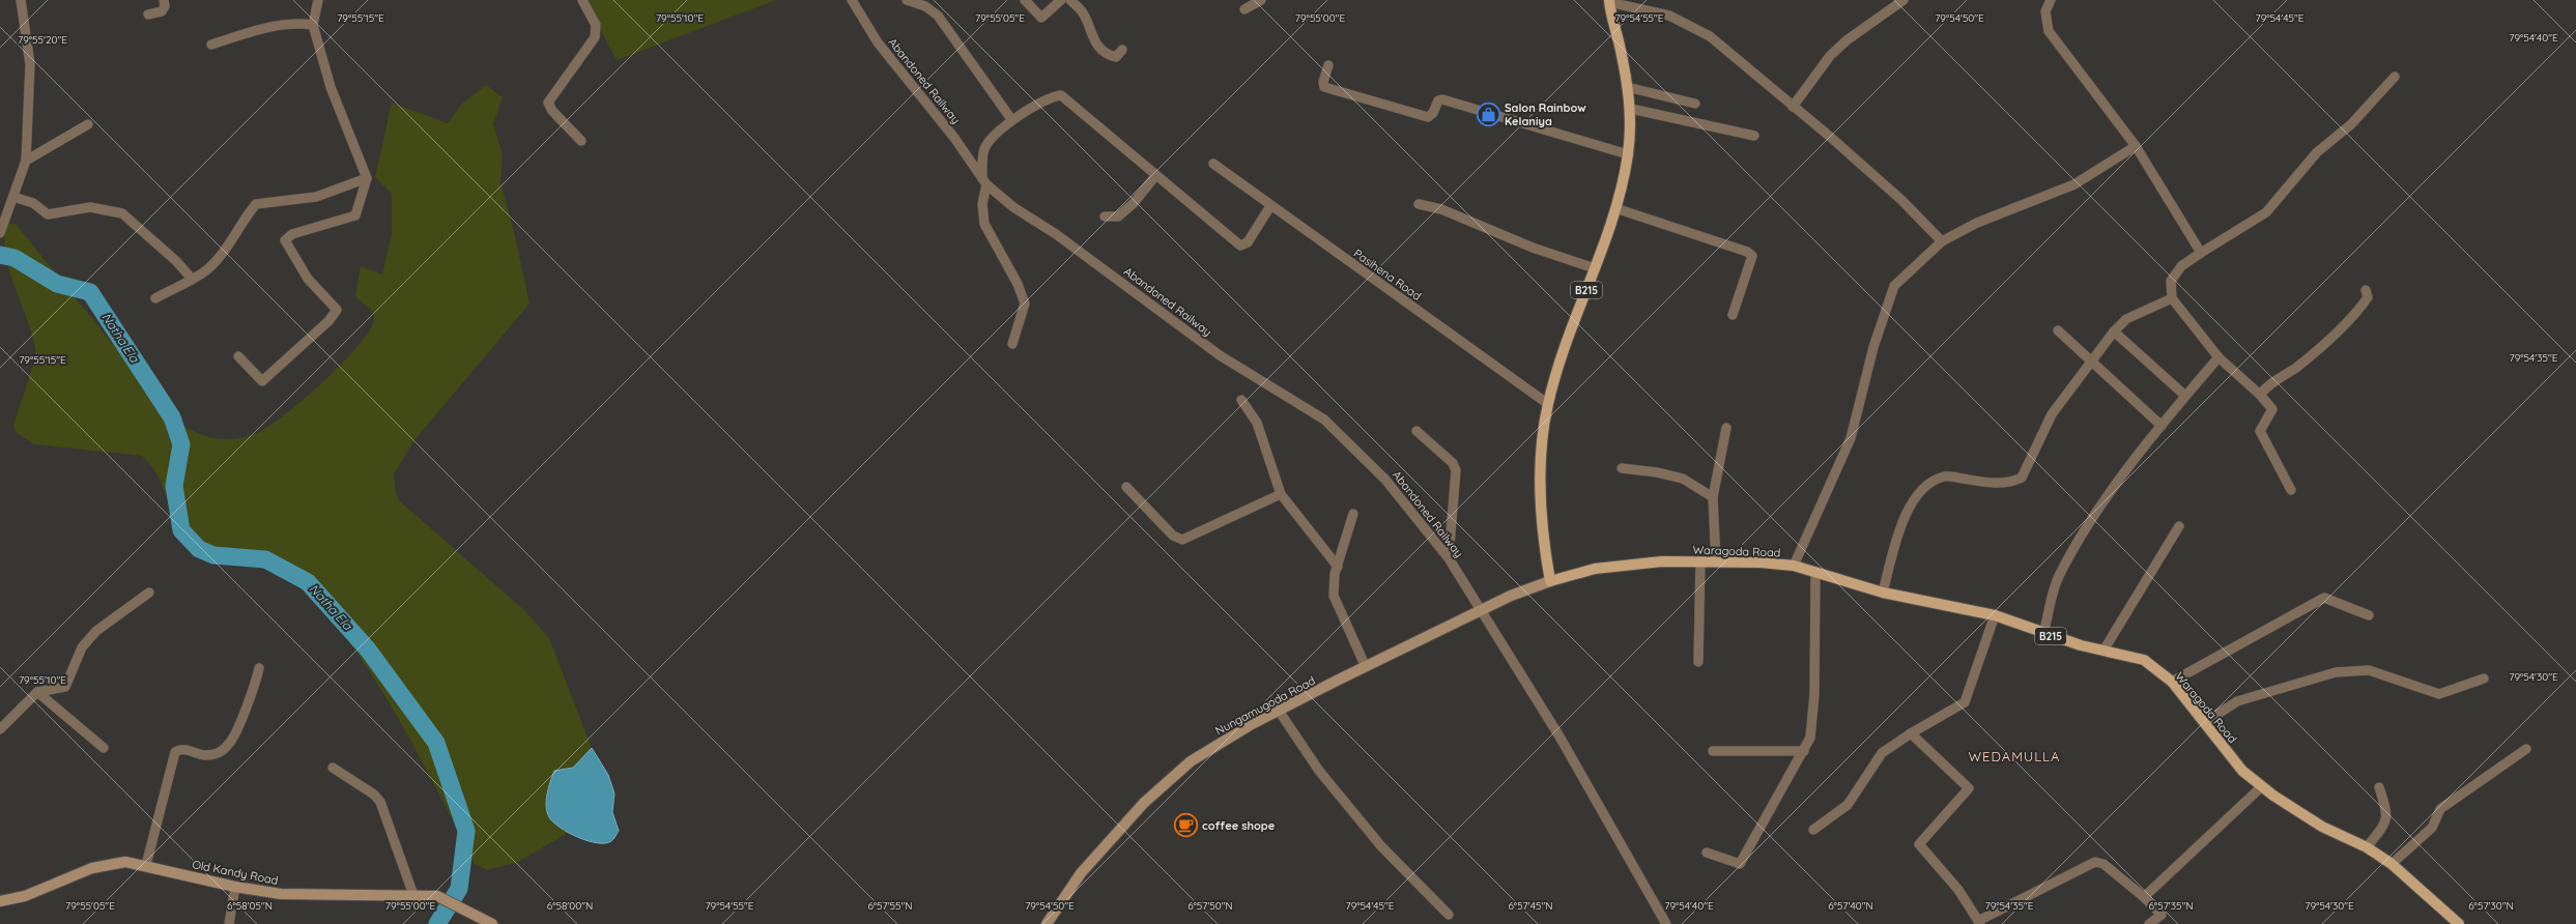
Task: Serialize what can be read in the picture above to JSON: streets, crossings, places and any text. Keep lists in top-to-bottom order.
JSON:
{
  "streets": {
    "main road": ["B215", "Waragoda Road"],
    "street": [
      "Abandoned Railway",
      "Pasihena Road",
      "Nungamugoda Road",
      "Old Kandy Road"
    ]
  },
  "crossings": [
    ["Abandoned Railway", "Nungamugoda Road"],
    ["Pasihena Road", "B215"],
    ["B215", "Waragoda Road"],
    ["B215", "Nungamugoda Road"],
    ["Waragoda Road", "Nungamugoda Road"]
  ],
  "districts": ["WEDAMULLA"],
  "water": ["Natha Ela"],
  "places": {
    "shop": ["Salon Rainbow Kelaniya"],
    "cafe": ["coffee shope"]
  },
  "coordinates": [
    "79°55'15\"E",
    "79°55'10\"E",
    "79°55'05\"E",
    "79°55'00\"E",
    "79°54'55\"E",
    "79°54'50\"E",
    "79°54'45\"E",
    "79°54'40\"E",
    "79°55'20\"E",
    "79°54'35\"E",
    "79°54'30\"E",
    "6°57'45\"N",
    "6°57'35\"N",
    "6°57'30\"N",
    "6°58'05\"N",
    "6°58'00\"N",
    "6°57'55\"N",
    "6°57'50\"N",
    "6°57'40\"N"
  ]
}
